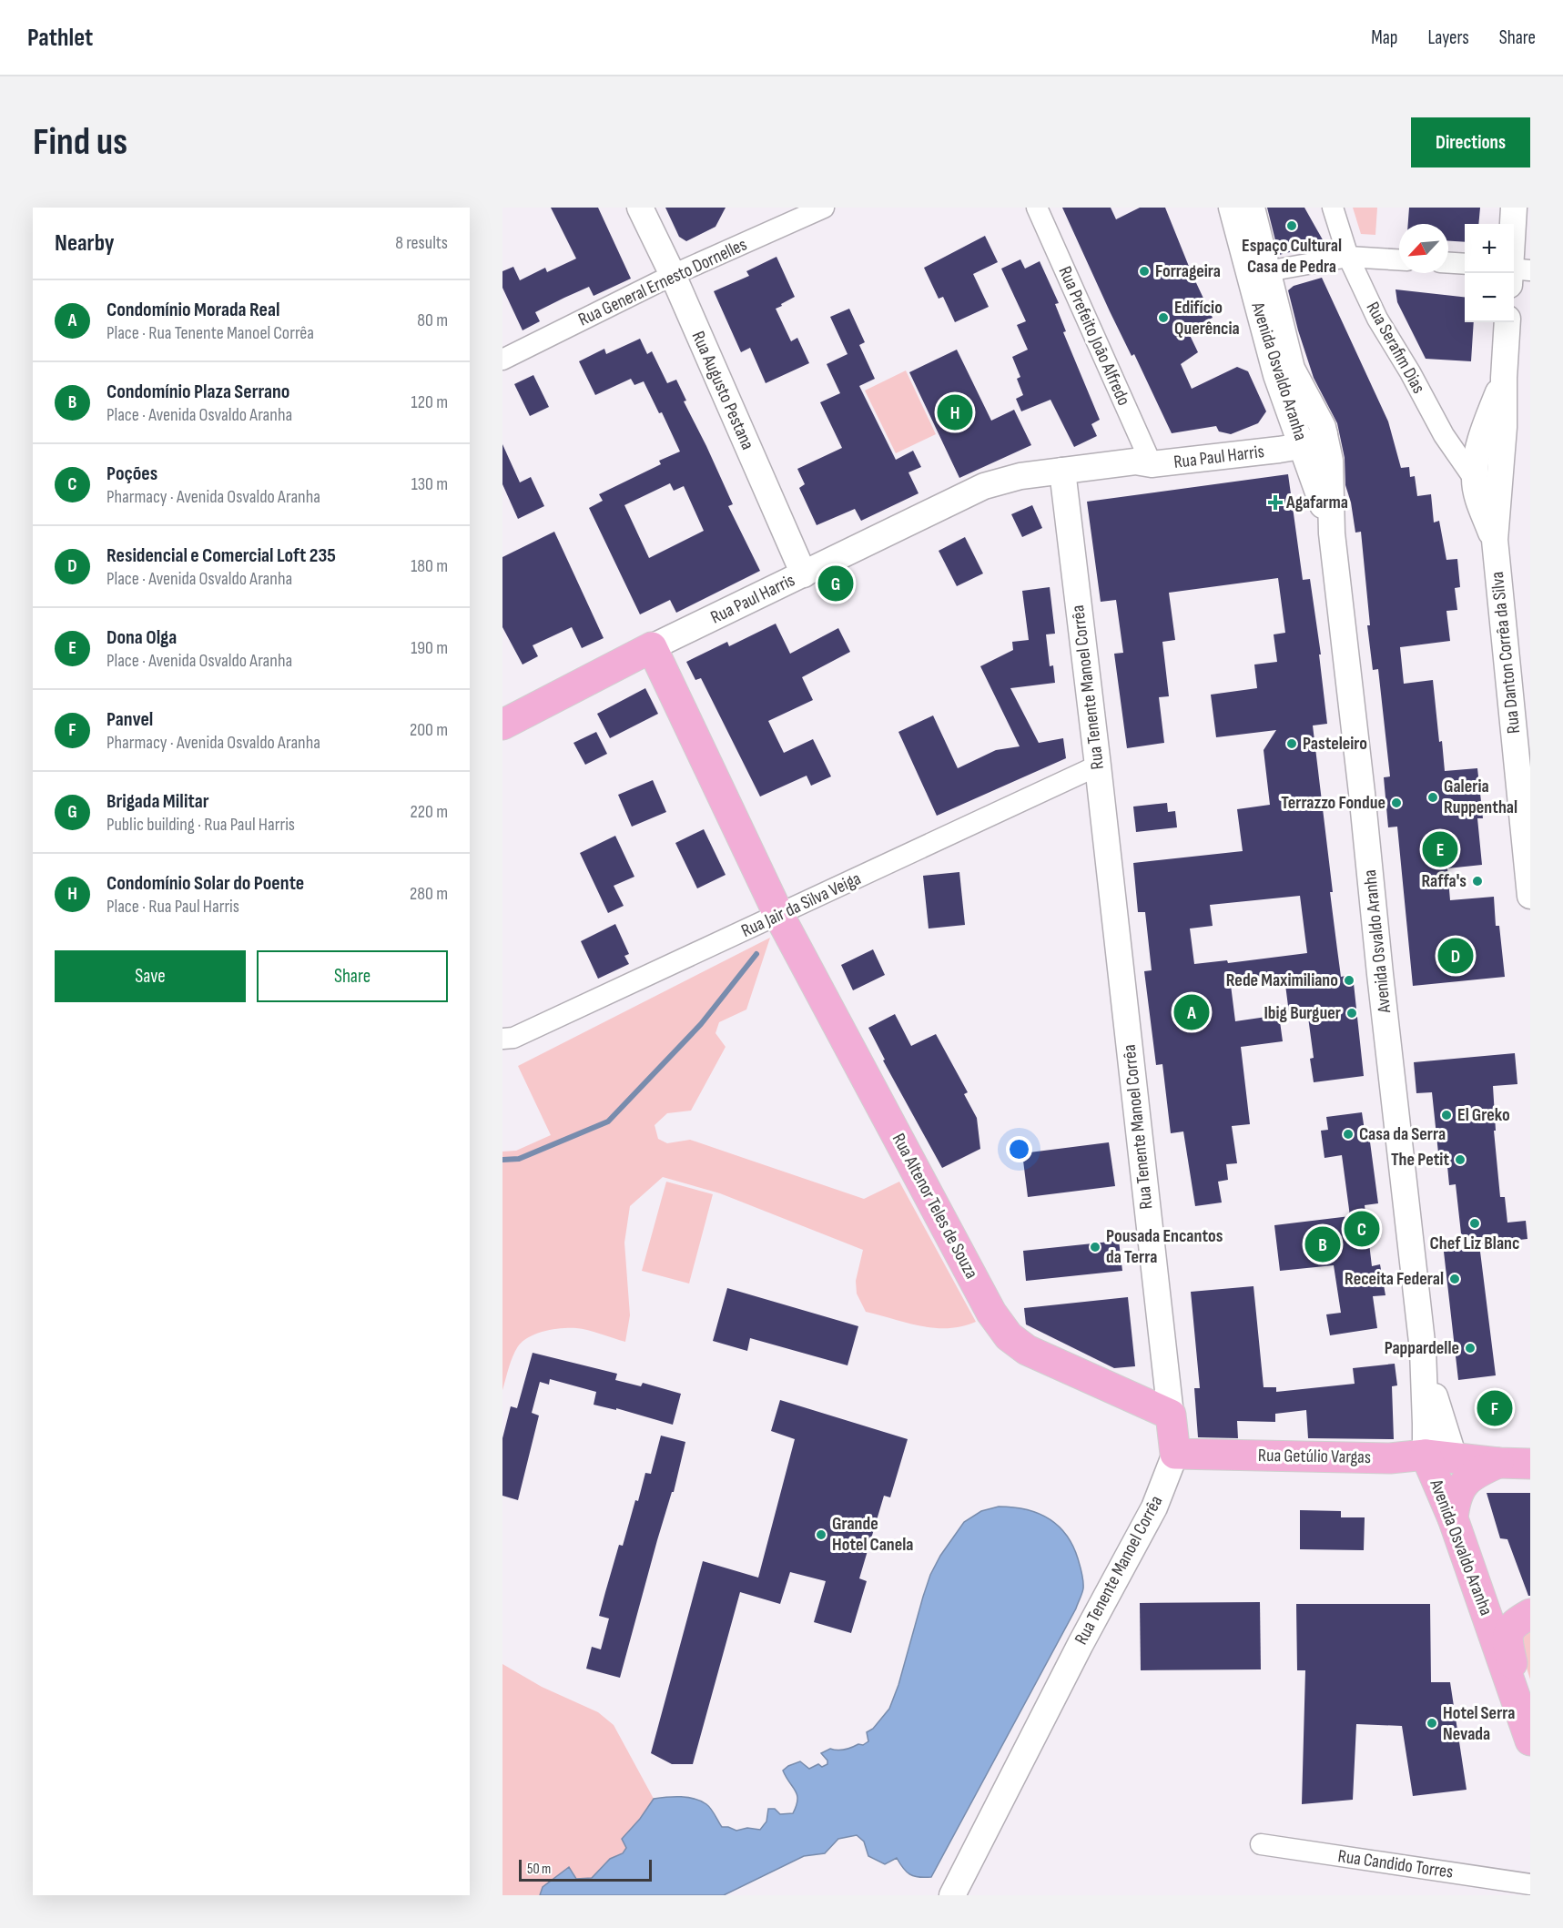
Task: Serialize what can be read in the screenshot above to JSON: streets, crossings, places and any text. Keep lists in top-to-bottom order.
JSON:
{
  "streets": {
    "main road": [
      "Avenida Osvaldo Aranha",
      "Rua Paul Harris",
      "Rua Tenente Manoel Corrêa",
      "Rua Altenor Teles de Souza",
      "Rua Getúlio Vargas"
    ],
    "street": [
      "Rua General Ernesto Dornelles",
      "Rua Prefeito João Alfredo",
      "Rua Serafim Dias",
      "Rua Augusto Pestana",
      "Rua Danton Corrêa da Silva",
      "Rua Jair da Silva Veiga",
      "Rua Candido Torres"
    ]
  },
  "crossings": [
    ["Rua General Ernesto Dornelles", "Rua Augusto Pestana"],
    ["Rua Prefeito João Alfredo", "Rua Paul Harris"],
    ["Rua Serafim Dias", "Rua Danton Corrêa da Silva"],
    ["Avenida Osvaldo Aranha", "Rua Paul Harris"],
    ["Avenida Osvaldo Aranha", "Rua Getúlio Vargas"],
    ["Rua Augusto Pestana", "Rua Paul Harris"],
    ["Rua Paul Harris", "Rua Tenente Manoel Corrêa"],
    ["Rua Paul Harris", "Rua Altenor Teles de Souza"],
    ["Rua Tenente Manoel Corrêa", "Rua Jair da Silva Veiga"],
    ["Rua Tenente Manoel Corrêa", "Rua Altenor Teles de Souza"],
    ["Rua Tenente Manoel Corrêa", "Rua Getúlio Vargas"],
    ["Rua Jair da Silva Veiga", "Rua Altenor Teles de Souza"]
  ],
  "places": {
    "other": [
      "Espaço Cultural Casa de Pedra",
      "Forrageira",
      "Edifício Querência",
      "Pasteleiro",
      "Galeria Ruppenthal",
      "Terrazzo Fondue",
      "Raffa's",
      "Rede Maximiliano",
      "Ibig Burguer",
      "El Greko",
      "Casa da Serra",
      "The Petit",
      "Chef Liz Blanc",
      "Pousada Encantos da Terra",
      "Receita Federal",
      "Pappardelle",
      "Grande Hotel Canela",
      "Hotel Serra Nevada"
    ],
    "health": ["Agafarma"]
  },
  "scale_bar": "50 m",
  "north": "bottom left",
  "page": {
    "header": "Pathlet",
    "nav": ["Map", "Layers", "Share"],
    "buttons": [
      "Directions",
      ["Save", "Share"]
    ],
    "title": "Find us",
    "heading": ["Nearby", "8 results"],
    "map_buttons": ["+", "−"],
    "list": [
      {
        "mark": "A",
        "name": "Condomínio Morada Real",
        "note": "Place · Rua Tenente Manoel Corrêa",
        "value": "80 m"
      },
      {
        "mark": "B",
        "name": "Condomínio Plaza Serrano",
        "note": "Place · Avenida Osvaldo Aranha",
        "value": "120 m"
      },
      {
        "mark": "C",
        "name": "Poções",
        "note": "Pharmacy · Avenida Osvaldo Aranha",
        "value": "130 m"
      },
      {
        "mark": "D",
        "name": "Residencial e Comercial Loft 235",
        "note": "Place · Avenida Osvaldo Aranha",
        "value": "180 m"
      },
      {
        "mark": "E",
        "name": "Dona Olga",
        "note": "Place · Avenida Osvaldo Aranha",
        "value": "190 m"
      },
      {
        "mark": "F",
        "name": "Panvel",
        "note": "Pharmacy · Avenida Osvaldo Aranha",
        "value": "200 m"
      },
      {
        "mark": "G",
        "name": "Brigada Militar",
        "note": "Public building · Rua Paul Harris",
        "value": "220 m"
      },
      {
        "mark": "H",
        "name": "Condomínio Solar do Poente",
        "note": "Place · Rua Paul Harris",
        "value": "280 m"
      }
    ],
    "pins": [
      "H",
      "G",
      "E",
      "D",
      "A",
      "C",
      "B",
      "F"
    ],
    "scale": "50 m"
  }
}
